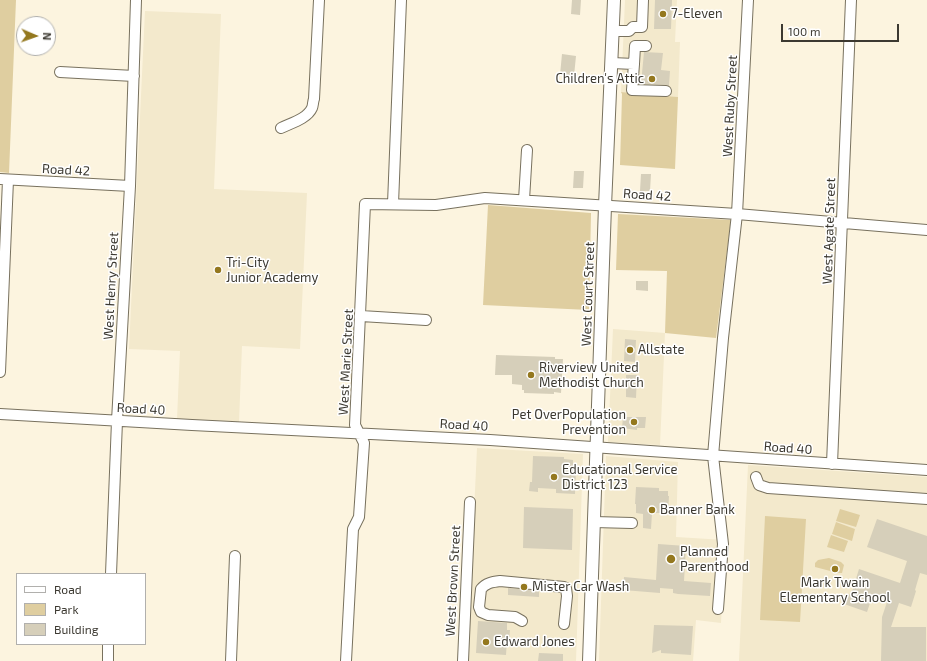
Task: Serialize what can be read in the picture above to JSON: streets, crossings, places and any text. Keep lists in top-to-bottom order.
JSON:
{
  "streets": {
    "main road": ["West Court Street"],
    "street": [
      "West Ruby Street",
      "Road 42",
      "West Agate Street",
      "West Henry Street",
      "West Marie Street",
      "Road 40",
      "West Brown Street"
    ]
  },
  "crossings": [
    ["West Ruby Street", "Road 42"],
    ["West Ruby Street", "Road 40"],
    ["Road 42", "West Agate Street"],
    ["Road 42", "West Henry Street"],
    ["Road 42", "West Court Street"],
    ["Road 42", "West Marie Street"],
    ["West Agate Street", "Road 40"],
    ["West Henry Street", "Road 40"],
    ["West Court Street", "Road 40"],
    ["West Marie Street", "Road 40"]
  ],
  "places": [
    "7-Eleven",
    "Children's Attic",
    "Tri-City Junior Academy",
    "Allstate",
    "Riverview United Methodist Church",
    "Pet OverPopulation Prevention",
    "Educational Service District 123",
    "Banner Bank",
    "Planned Parenthood",
    "Mark Twain Elementary School",
    "Mister Car Wash",
    "Edward Jones"
  ],
  "legend": ["Road", "Park", "Building"],
  "scale_bar": "100 m",
  "north": "right"
}
